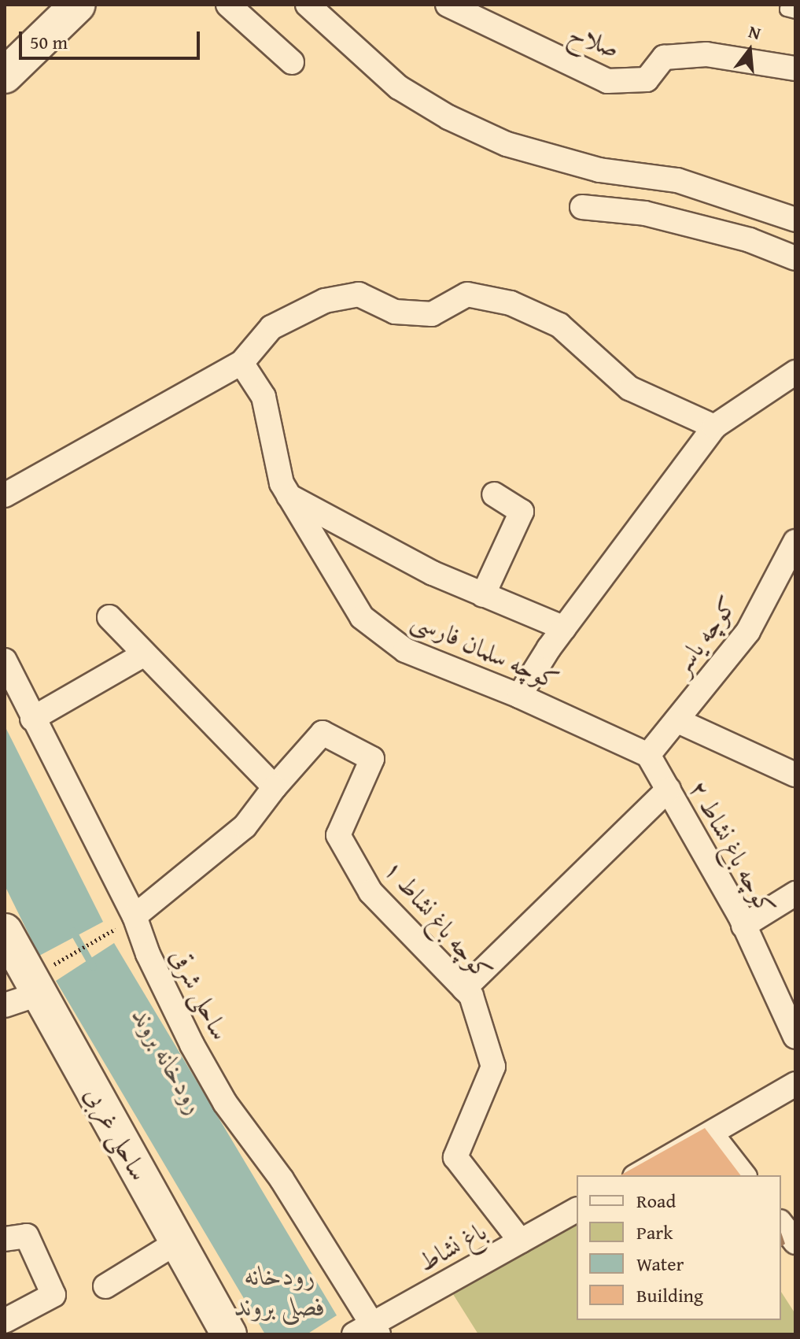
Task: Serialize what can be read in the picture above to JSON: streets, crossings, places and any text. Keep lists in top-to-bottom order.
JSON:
{
  "streets": {
    "main road": ["ساحلی غربی"],
    "street": [
      "صلاح",
      "کوچه یاسر",
      "کوچه سلمان فارسی",
      "کوچه باغ نشاط ۲",
      "کوچه باغ نشاط ۱",
      "ساحلی شرقی",
      "باغ نشاط"
    ]
  },
  "crossings": [
    ["کوچه یاسر", "کوچه سلمان فارسی"],
    ["کوچه یاسر", "کوچه باغ نشاط ۲"],
    ["کوچه سلمان فارسی", "کوچه باغ نشاط ۲"],
    ["کوچه باغ نشاط ۱", "باغ نشاط"],
    ["ساحلی شرقی", "باغ نشاط"]
  ],
  "water": ["رودخانه بروند", "رودخانه فصلی بروند"],
  "legend": [
    "Road",
    "Park",
    "Water",
    "Building"
  ],
  "scale_bar": "50 m",
  "north": "top"
}
